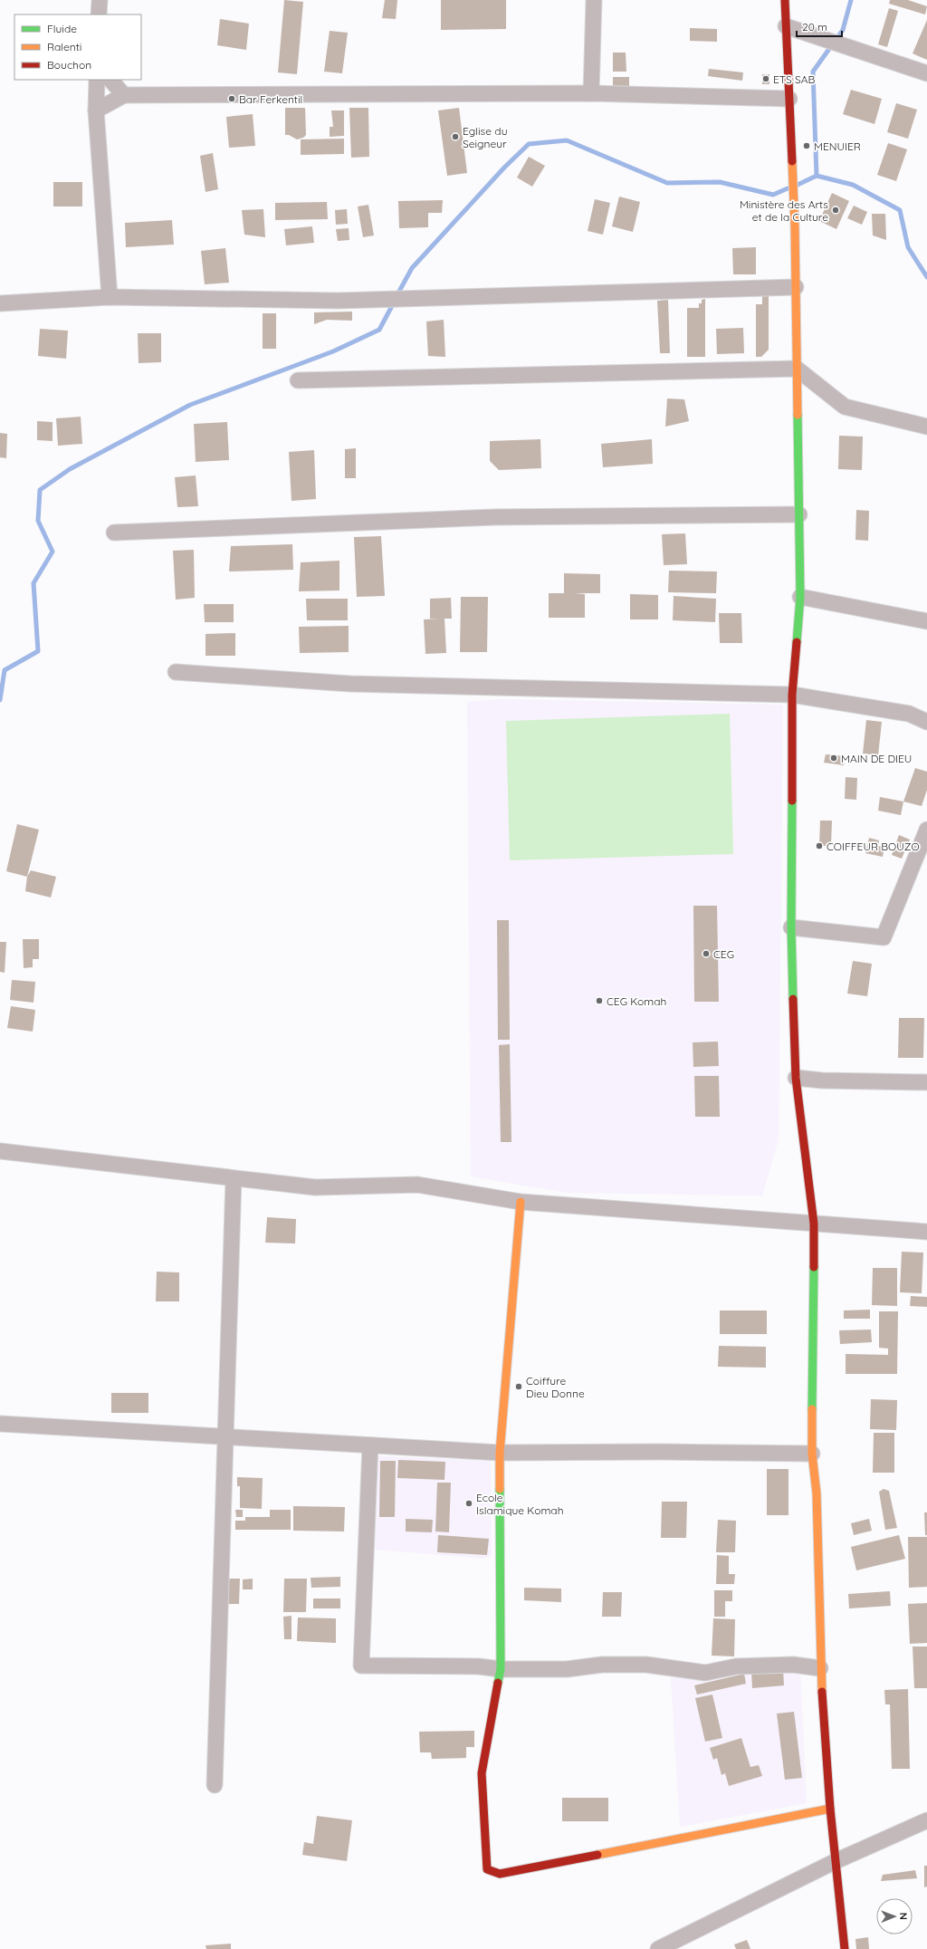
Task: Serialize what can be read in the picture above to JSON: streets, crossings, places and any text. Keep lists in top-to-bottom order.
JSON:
{
  "places": [
    "ETS SAB",
    "Bar Ferkentil",
    "Eglise du Seigneur",
    "MENUIER",
    "Ministère des Arts et de la Culture",
    "MAIN DE DIEU",
    "COIFFEUR BOUZO",
    "CEG",
    "CEG Komah",
    "Coiffure Dieu Donne",
    "Ecole Islamique Komah"
  ],
  "legend": ["Fluide", "Ralenti", "Bouchon"],
  "scale_bar": "20 m",
  "north": "right"
}
